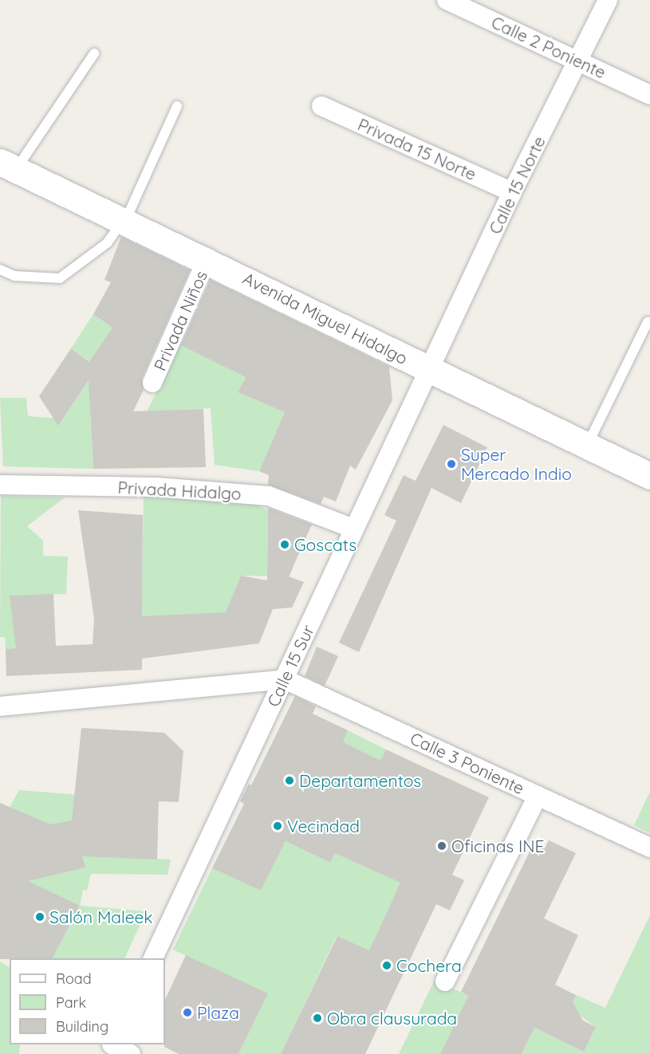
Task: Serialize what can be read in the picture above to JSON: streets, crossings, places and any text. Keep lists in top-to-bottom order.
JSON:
{
  "streets": {
    "street": [
      "Calle 2 Poniente",
      "Privada 15 Norte",
      "Calle 15 Norte",
      "Avenida Miguel Hidalgo",
      "Privada Niños",
      "Privada Hidalgo",
      "Calle 15 Sur",
      "Calle 3 Poniente"
    ]
  },
  "crossings": [
    ["Calle 2 Poniente", "Calle 15 Norte"],
    ["Privada 15 Norte", "Calle 15 Norte"],
    ["Calle 15 Norte", "Avenida Miguel Hidalgo"],
    ["Calle 15 Norte", "Calle 15 Sur"],
    ["Avenida Miguel Hidalgo", "Privada Niños"],
    ["Avenida Miguel Hidalgo", "Calle 15 Sur"],
    ["Privada Hidalgo", "Calle 15 Sur"],
    ["Calle 15 Sur", "Calle 3 Poniente"]
  ],
  "places": [
    "Super Mercado Indio",
    "Goscats",
    "Departamentos",
    "Vecindad",
    "Oficinas INE",
    "Salón Maleek",
    "Cochera",
    "Plaza",
    "Obra clausurada"
  ],
  "legend": ["Road", "Park", "Building"]
}
